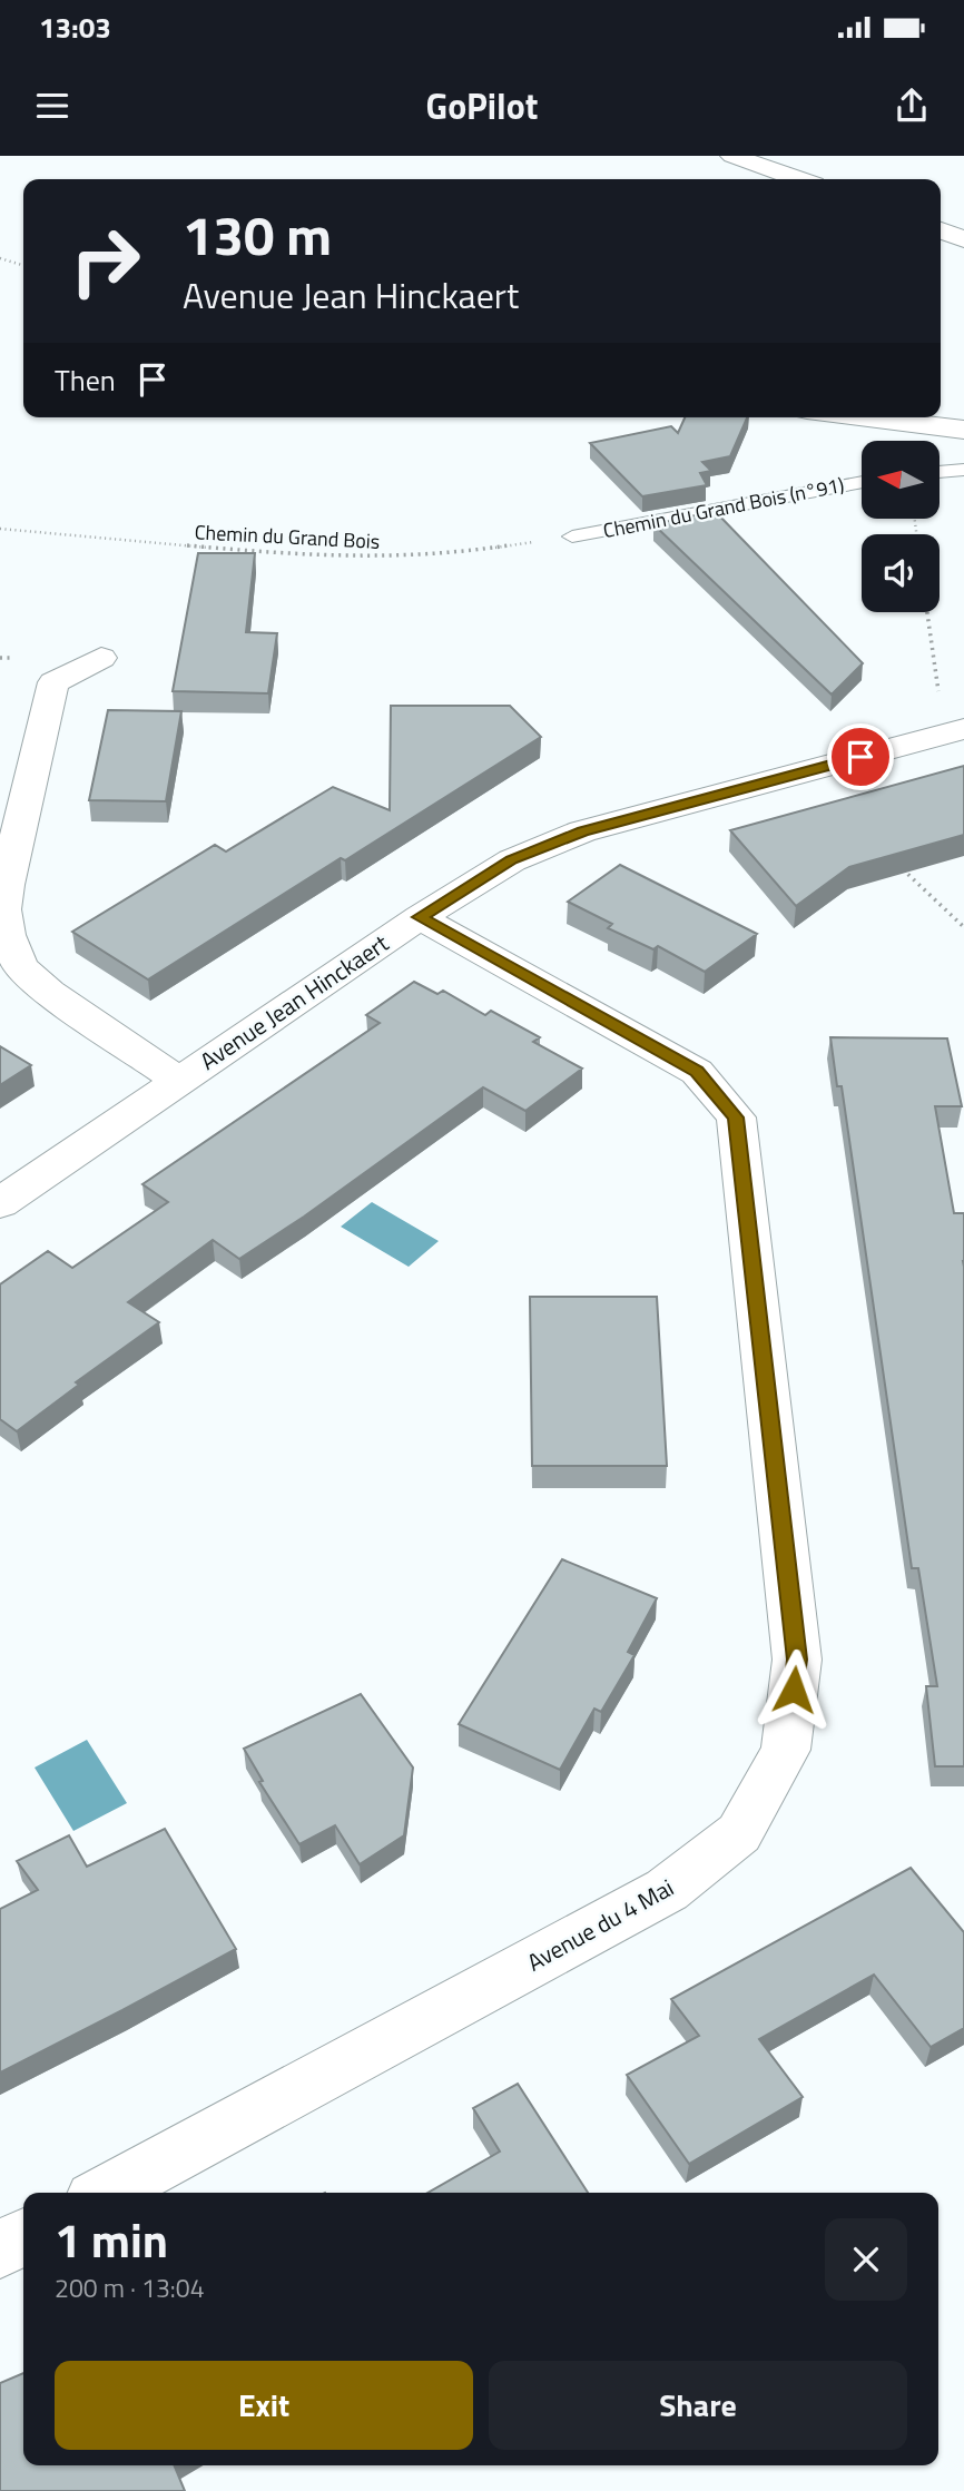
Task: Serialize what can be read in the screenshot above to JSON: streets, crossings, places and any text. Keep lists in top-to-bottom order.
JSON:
{
  "streets": {
    "street": ["Avenue Jean Hinckaert", "Avenue du 4 Mai"],
    "lane": ["Chemin du Grand Bois (n°91)"],
    "path": ["Chemin du Grand Bois"]
  },
  "crossings": [
    ["Chemin du Grand Bois (n°91)", "Chemin du Grand Bois"],
    ["Avenue Jean Hinckaert", "Avenue du 4 Mai"]
  ],
  "north": "left",
  "page": {
    "status": "13:03",
    "header": "GoPilot",
    "turn": ["130 m", "Avenue Jean Hinckaert"],
    "then": "Then",
    "heading": ["1 min", "200 m · 13:04"],
    "buttons": ["Exit", "Share"]
  }
}
